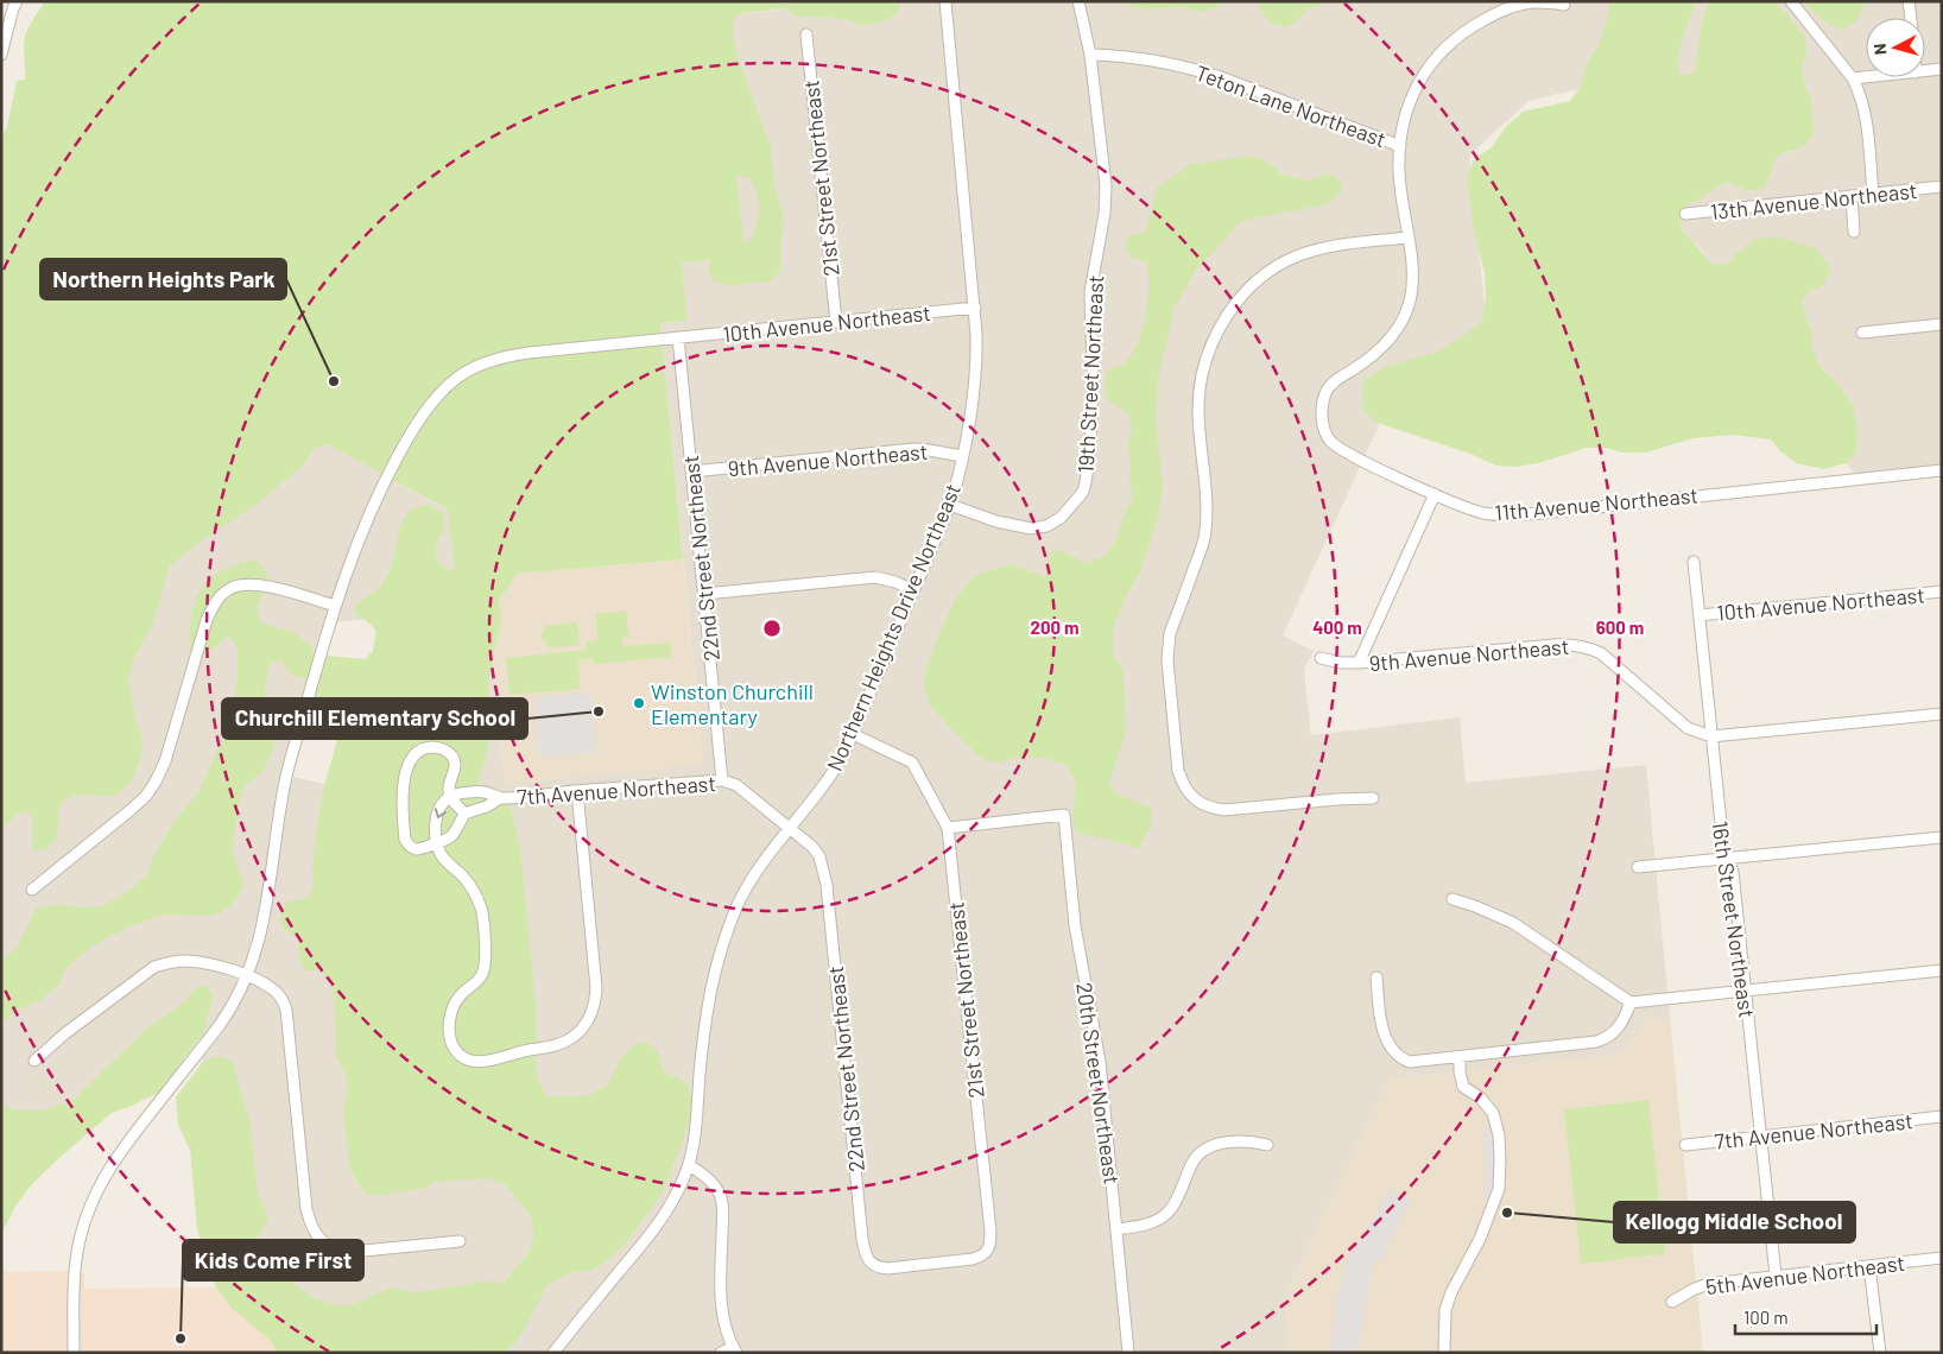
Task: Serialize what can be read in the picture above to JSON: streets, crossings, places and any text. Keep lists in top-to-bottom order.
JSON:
{
  "streets": {
    "street": [
      "Teton Lane Northeast",
      "21st Street Northeast",
      "13th Avenue Northeast",
      "10th Avenue Northeast",
      "19th Street Northeast",
      "9th Avenue Northeast",
      "11th Avenue Northeast",
      "22nd Street Northeast",
      "Northern Heights Drive Northeast",
      "7th Avenue Northeast",
      "16th Street Northeast",
      "20th Street Northeast",
      "5th Avenue Northeast"
    ]
  },
  "crossings": [
    ["Teton Lane Northeast", "19th Street Northeast"],
    ["Teton Lane Northeast", "11th Avenue Northeast"],
    ["21st Street Northeast", "10th Avenue Northeast"],
    ["21st Street Northeast", "22nd Street Northeast"],
    ["21st Street Northeast", "Northern Heights Drive Northeast"],
    ["21st Street Northeast", "20th Street Northeast"],
    ["10th Avenue Northeast", "22nd Street Northeast"],
    ["10th Avenue Northeast", "Northern Heights Drive Northeast"],
    ["10th Avenue Northeast", "16th Street Northeast"],
    ["19th Street Northeast", "Northern Heights Drive Northeast"],
    ["9th Avenue Northeast", "22nd Street Northeast"],
    ["9th Avenue Northeast", "Northern Heights Drive Northeast"],
    ["9th Avenue Northeast", "16th Street Northeast"],
    ["22nd Street Northeast", "Northern Heights Drive Northeast"],
    ["22nd Street Northeast", "7th Avenue Northeast"],
    ["Northern Heights Drive Northeast", "7th Avenue Northeast"],
    ["7th Avenue Northeast", "16th Street Northeast"],
    ["16th Street Northeast", "5th Avenue Northeast"]
  ],
  "places": [
    "Northern Heights Park",
    "Winston Churchill Elementary",
    "Churchill Elementary School",
    "Kellogg Middle School",
    "Kids Come First"
  ],
  "scale_bar": "100 m",
  "north": "left",
  "rings": ["200 m", "400 m", "600 m"]
}
